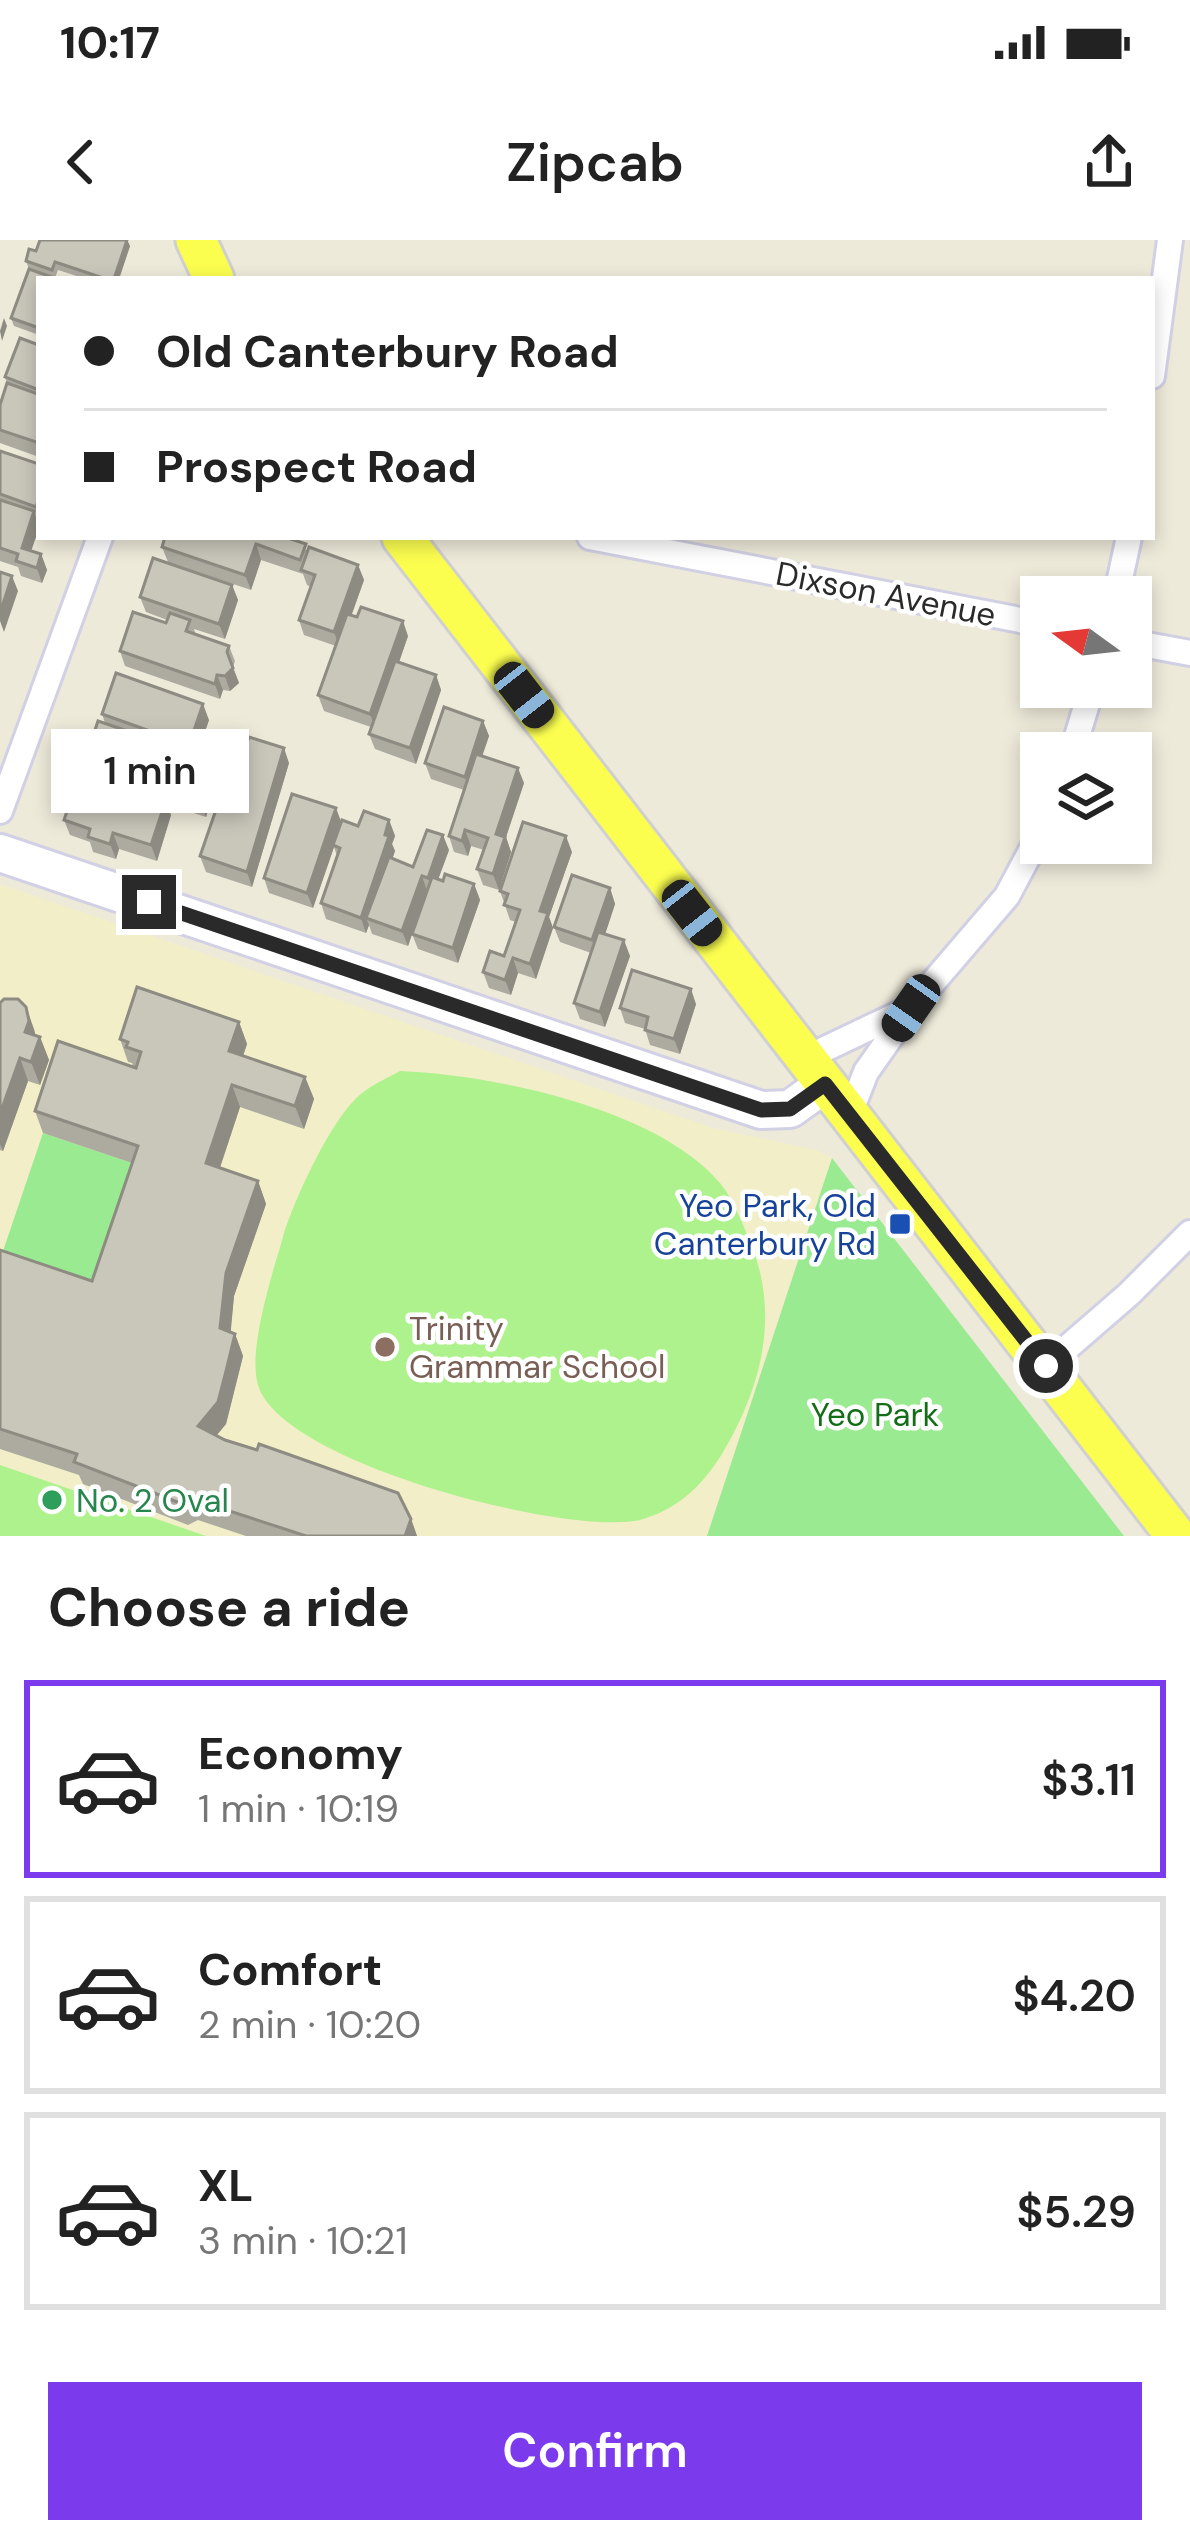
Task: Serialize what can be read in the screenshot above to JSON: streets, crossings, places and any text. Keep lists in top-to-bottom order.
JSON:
{
  "streets": {
    "street": ["Dixson Avenue"]
  },
  "parks": ["Yeo Park"],
  "places": {
    "transit": ["Yeo Park, Old Canterbury Rd"],
    "other": ["Trinity Grammar School", "No. 2 Oval"]
  },
  "north": "left",
  "page": {
    "status": "10:17",
    "header": "Zipcab",
    "banner": ["Old Canterbury Road", "Prospect Road"],
    "bubble": "1 min",
    "heading": "Choose a ride",
    "list": [
      {
        "name": "Economy",
        "note": "1 min · 10:19",
        "value": "$3.11"
      },
      {
        "name": "Comfort",
        "note": "2 min · 10:20",
        "value": "$4.20"
      },
      {
        "name": "XL",
        "note": "3 min · 10:21",
        "value": "$5.29"
      }
    ],
    "buttons": "Confirm"
  }
}
